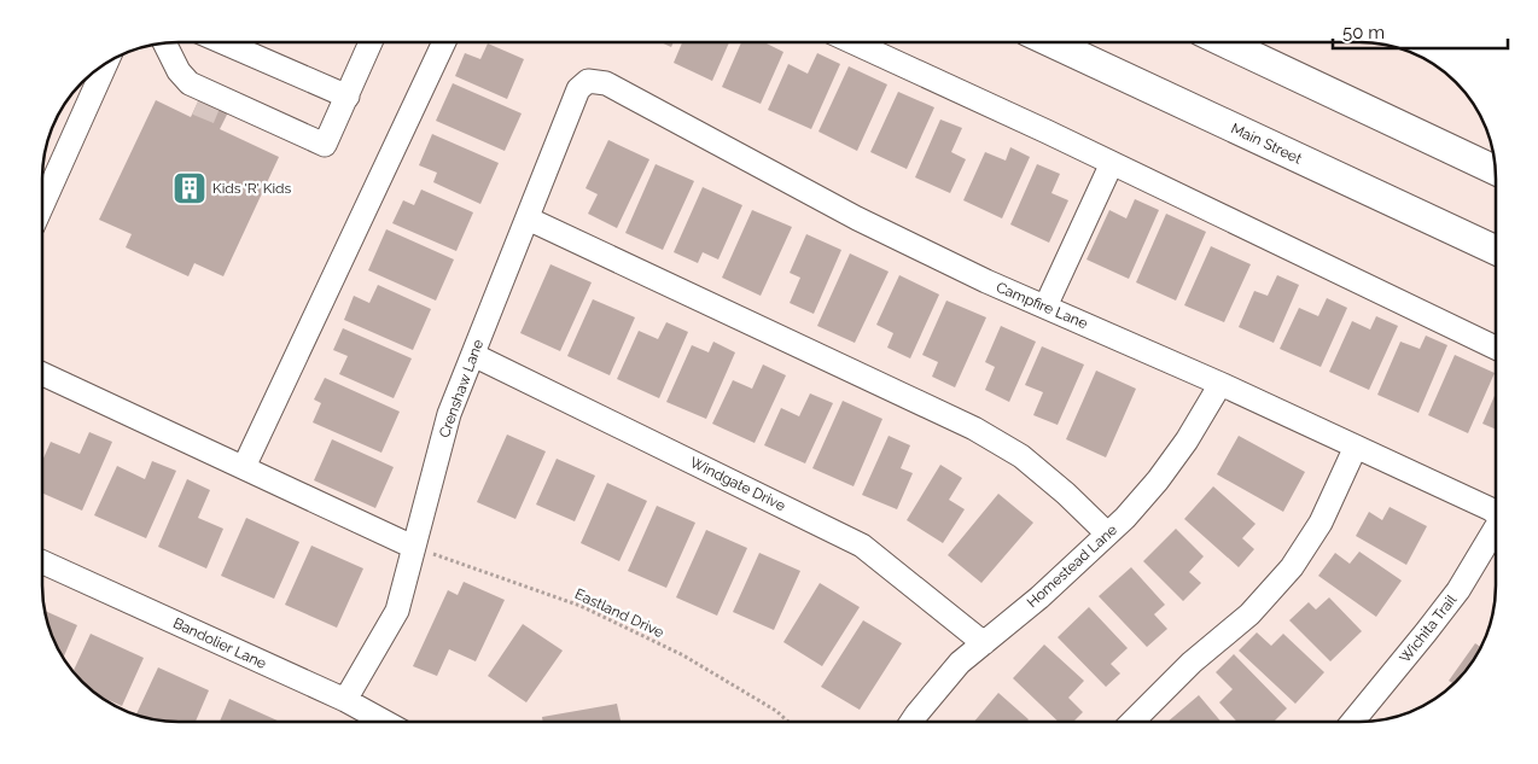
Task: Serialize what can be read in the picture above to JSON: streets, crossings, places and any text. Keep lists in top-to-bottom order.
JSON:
{
  "streets": {
    "main road": ["Main Street"],
    "street": [
      "Campfire Lane",
      "Crenshaw Lane",
      "Windgate Drive",
      "Homestead Lane",
      "Wichita Trail",
      "Bandolier Lane"
    ],
    "path": ["Eastland Drive"]
  },
  "crossings": [
    ["Campfire Lane", "Crenshaw Lane"],
    ["Campfire Lane", "Homestead Lane"],
    ["Crenshaw Lane", "Windgate Drive"],
    ["Crenshaw Lane", "Eastland Drive"],
    ["Crenshaw Lane", "Bandolier Lane"],
    ["Windgate Drive", "Homestead Lane"]
  ],
  "places": {
    "building": ["Kids 'R' Kids"]
  },
  "scale_bar": "50 m"
}
